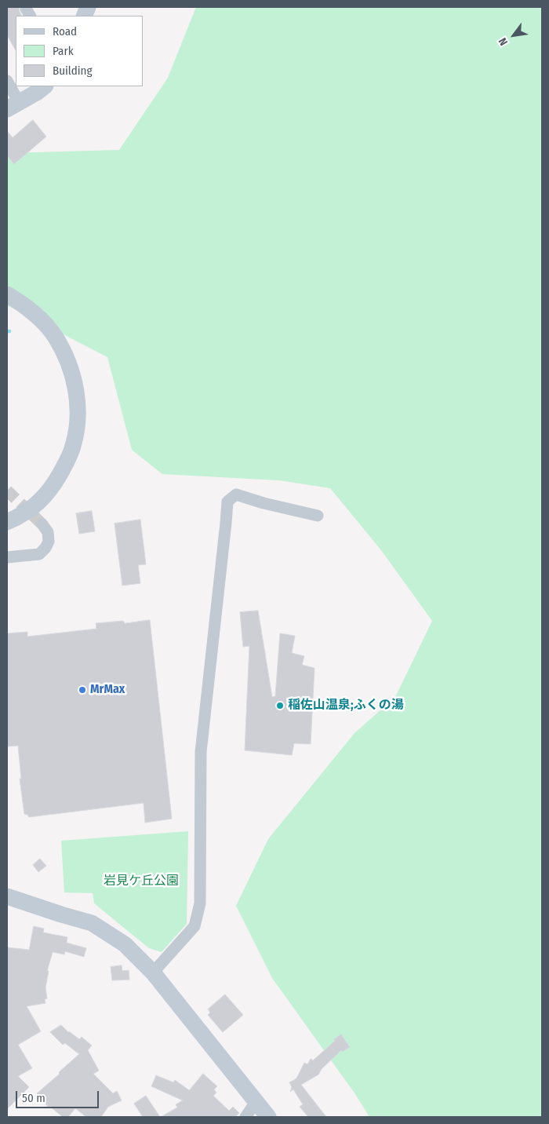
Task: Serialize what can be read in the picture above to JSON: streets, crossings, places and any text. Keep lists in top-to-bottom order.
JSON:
{
  "parks": ["岩見ケ丘公園"],
  "places": ["MrMax", "稲佐山温泉;ふくの湯"],
  "legend": ["Road", "Park", "Building"],
  "scale_bar": "50 m",
  "north": "bottom left"
}
